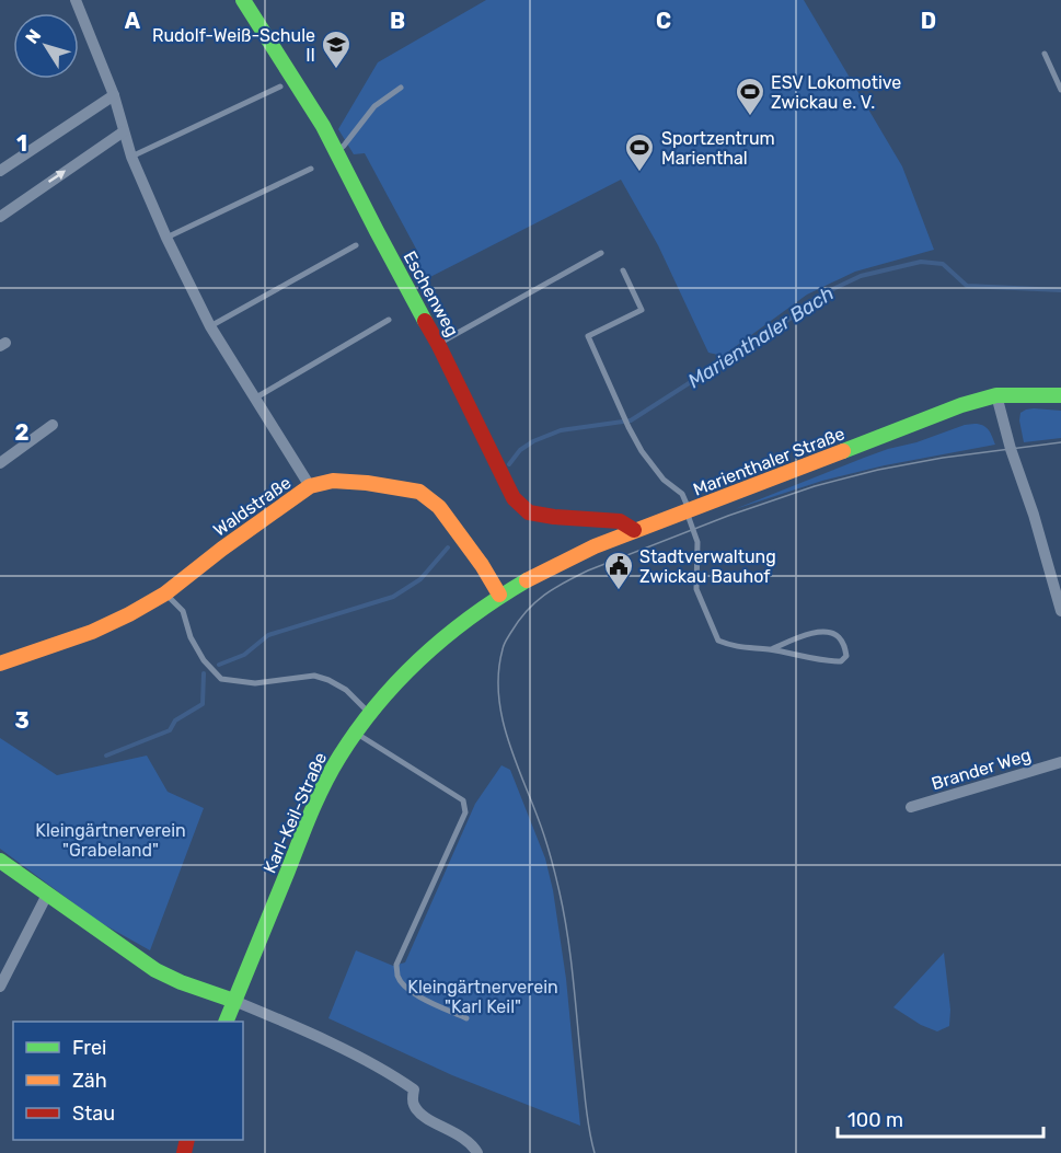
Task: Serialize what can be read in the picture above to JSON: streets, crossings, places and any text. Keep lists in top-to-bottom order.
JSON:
{
  "streets": {
    "street": [
      "Eschenweg",
      "Marienthaler Straße",
      "Waldstraße",
      "Brander Weg",
      "Karl-Keil-Straße"
    ]
  },
  "crossings": [
    ["Eschenweg", "Marienthaler Straße"],
    ["Marienthaler Straße", "Waldstraße"],
    ["Marienthaler Straße", "Karl-Keil-Straße"],
    ["Waldstraße", "Karl-Keil-Straße"]
  ],
  "water": ["Marienthaler Bach"],
  "parks": ["Kleingärtnerverein \"Grabeland\"", "Kleingärtnerverein \"Karl Keil\""],
  "places": {
    "school or university": ["Rudolf-Weiß-Schule II"],
    "sports": ["ESV Lokomotive Zwickau e. V.", "Sportzentrum Marienthal"],
    "public building": ["Stadtverwaltung Zwickau Bauhof"]
  },
  "legend": ["Frei", "Zäh", "Stau"],
  "scale_bar": "100 m",
  "north": "top left",
  "grid": {
    "columns": [
      "A",
      "B",
      "C",
      "D"
    ],
    "rows": ["1", "2", "3"]
  }
}
